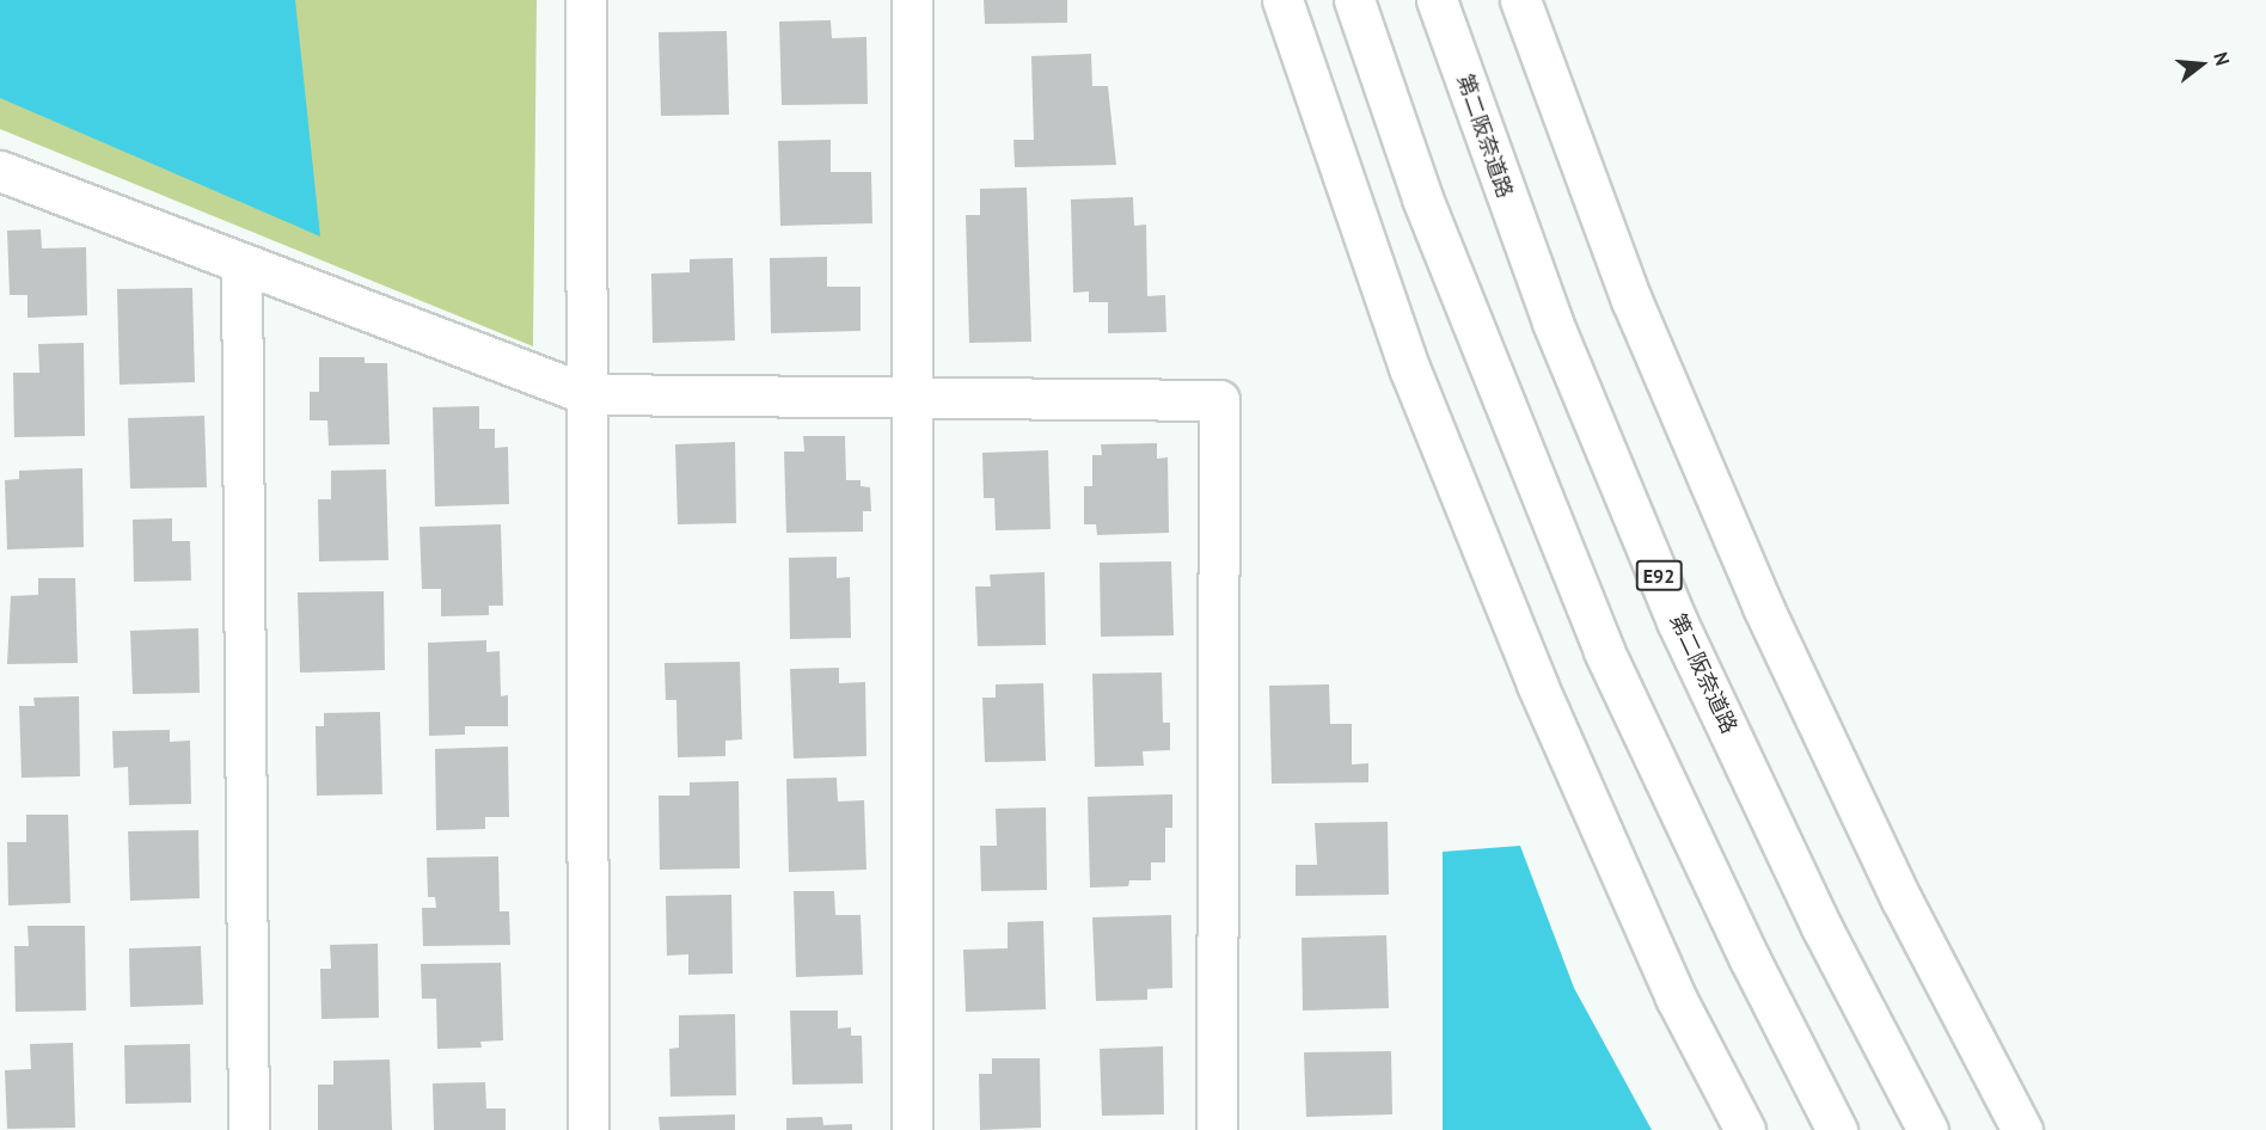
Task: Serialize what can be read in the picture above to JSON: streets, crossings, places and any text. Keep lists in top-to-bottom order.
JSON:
{
  "streets": {
    "main road": ["第二阪奈道路", "E92"]
  },
  "north": "right"
}
